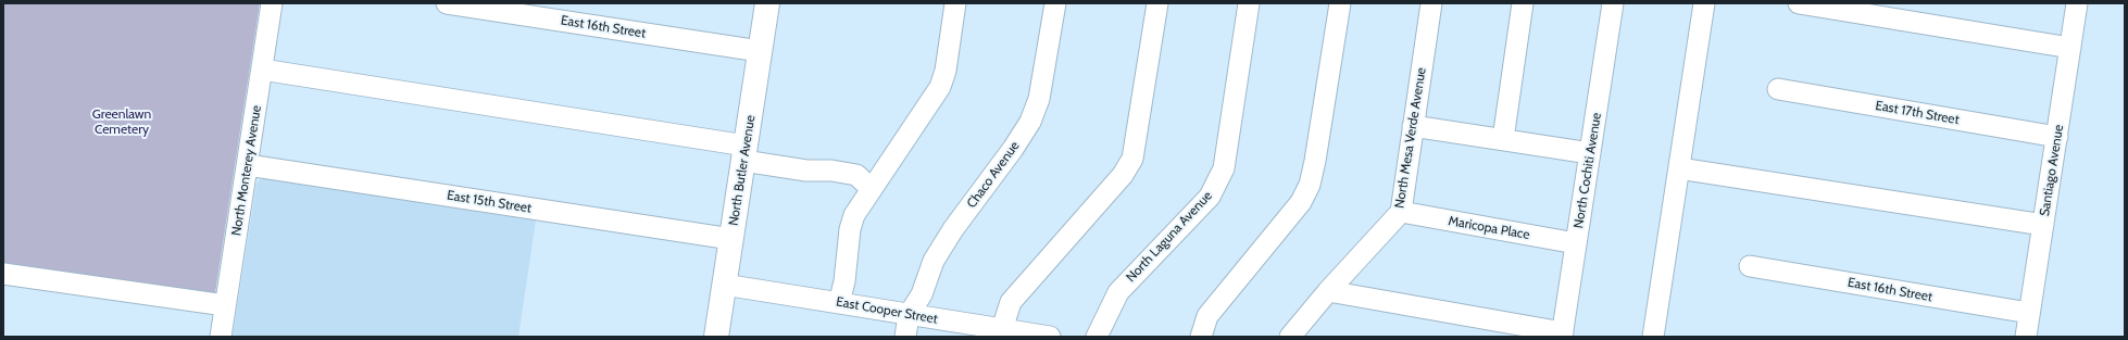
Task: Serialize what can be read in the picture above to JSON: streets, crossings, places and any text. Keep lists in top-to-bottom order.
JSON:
{
  "streets": {
    "main road": ["North Butler Avenue"],
    "street": [
      "East 16th Street",
      "East 17th Street",
      "North Mesa Verde Avenue",
      "North Monterey Avenue",
      "North Cochiti Avenue",
      "Santiago Avenue",
      "Chaco Avenue",
      "East 15th Street",
      "Maricopa Place",
      "North Laguna Avenue",
      "East Cooper Street"
    ]
  },
  "crossings": [
    ["East 16th Street", "North Butler Avenue"],
    ["East 16th Street", "Santiago Avenue"],
    ["East 17th Street", "Santiago Avenue"],
    ["North Mesa Verde Avenue", "Maricopa Place"],
    ["North Monterey Avenue", "East 15th Street"],
    ["North Butler Avenue", "East 15th Street"],
    ["North Butler Avenue", "East Cooper Street"],
    ["North Cochiti Avenue", "Maricopa Place"],
    ["Chaco Avenue", "East Cooper Street"]
  ],
  "parks": ["Greenlawn Cemetery"]
}
